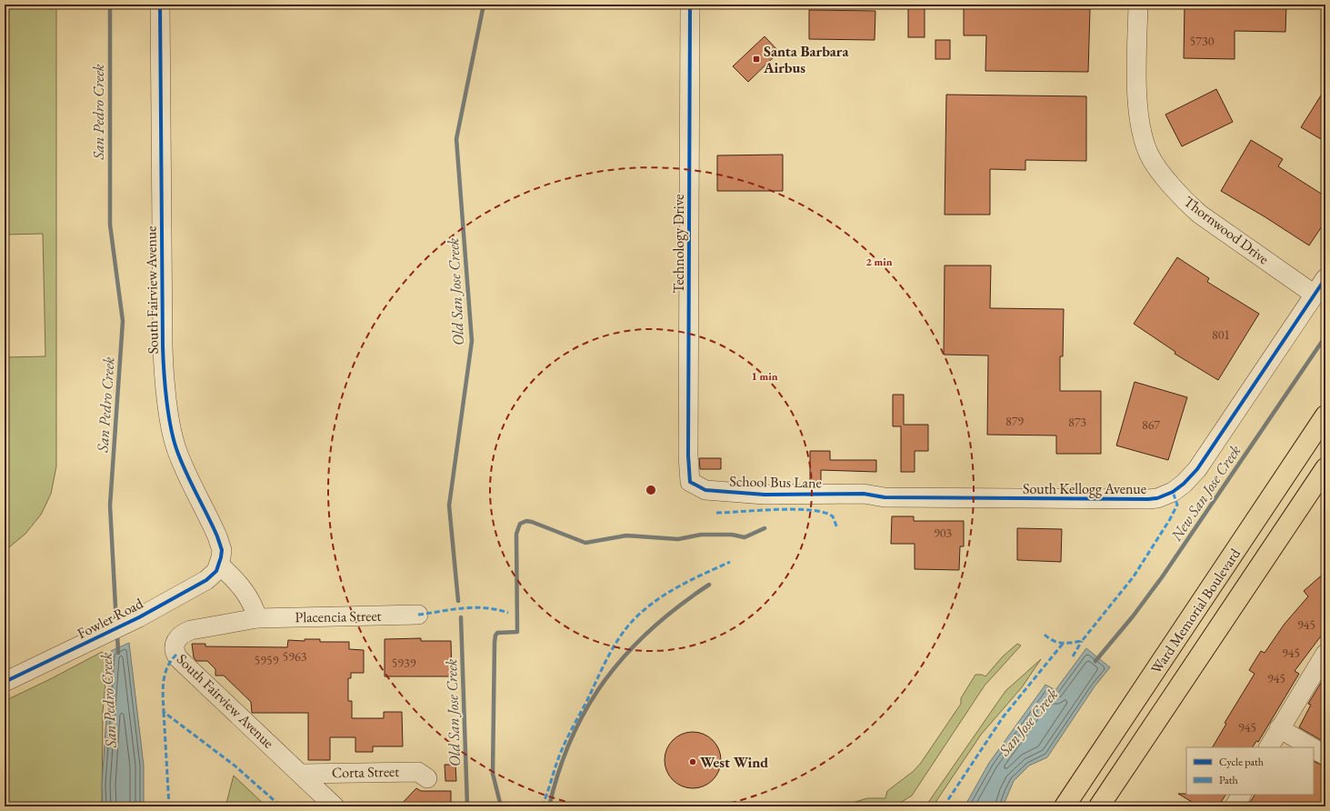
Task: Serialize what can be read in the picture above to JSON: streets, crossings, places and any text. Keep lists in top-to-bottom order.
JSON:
{
  "streets": {
    "highway": ["Ward Memorial Boulevard"],
    "street": [
      "Thornwood Drive",
      "Technology Drive",
      "South Fairview Avenue",
      "School Bus Lane",
      "South Kellogg Avenue",
      "Placencia Street",
      "Fowler Road",
      "Corta Street"
    ]
  },
  "crossings": [
    ["Thornwood Drive", "South Kellogg Avenue"],
    ["Technology Drive", "School Bus Lane"],
    ["South Fairview Avenue", "Placencia Street"],
    ["South Fairview Avenue", "Fowler Road"],
    ["South Fairview Avenue", "Corta Street"],
    ["School Bus Lane", "South Kellogg Avenue"]
  ],
  "water": [
    "San Pedro Creek",
    "Old San Jose Creek",
    "New San Jose Creek",
    "San Jose Creek"
  ],
  "places": {
    "transit": ["Santa Barbara Airbus"],
    "other": ["West Wind"]
  },
  "house_numbers": [
    "5730",
    "801",
    "879",
    "873",
    "867",
    "903",
    "945",
    "945",
    "5963",
    "5959",
    "5939",
    "945",
    "945"
  ],
  "legend": ["Cycle path", "Path"],
  "rings": ["2 min", "1 min"]
}
